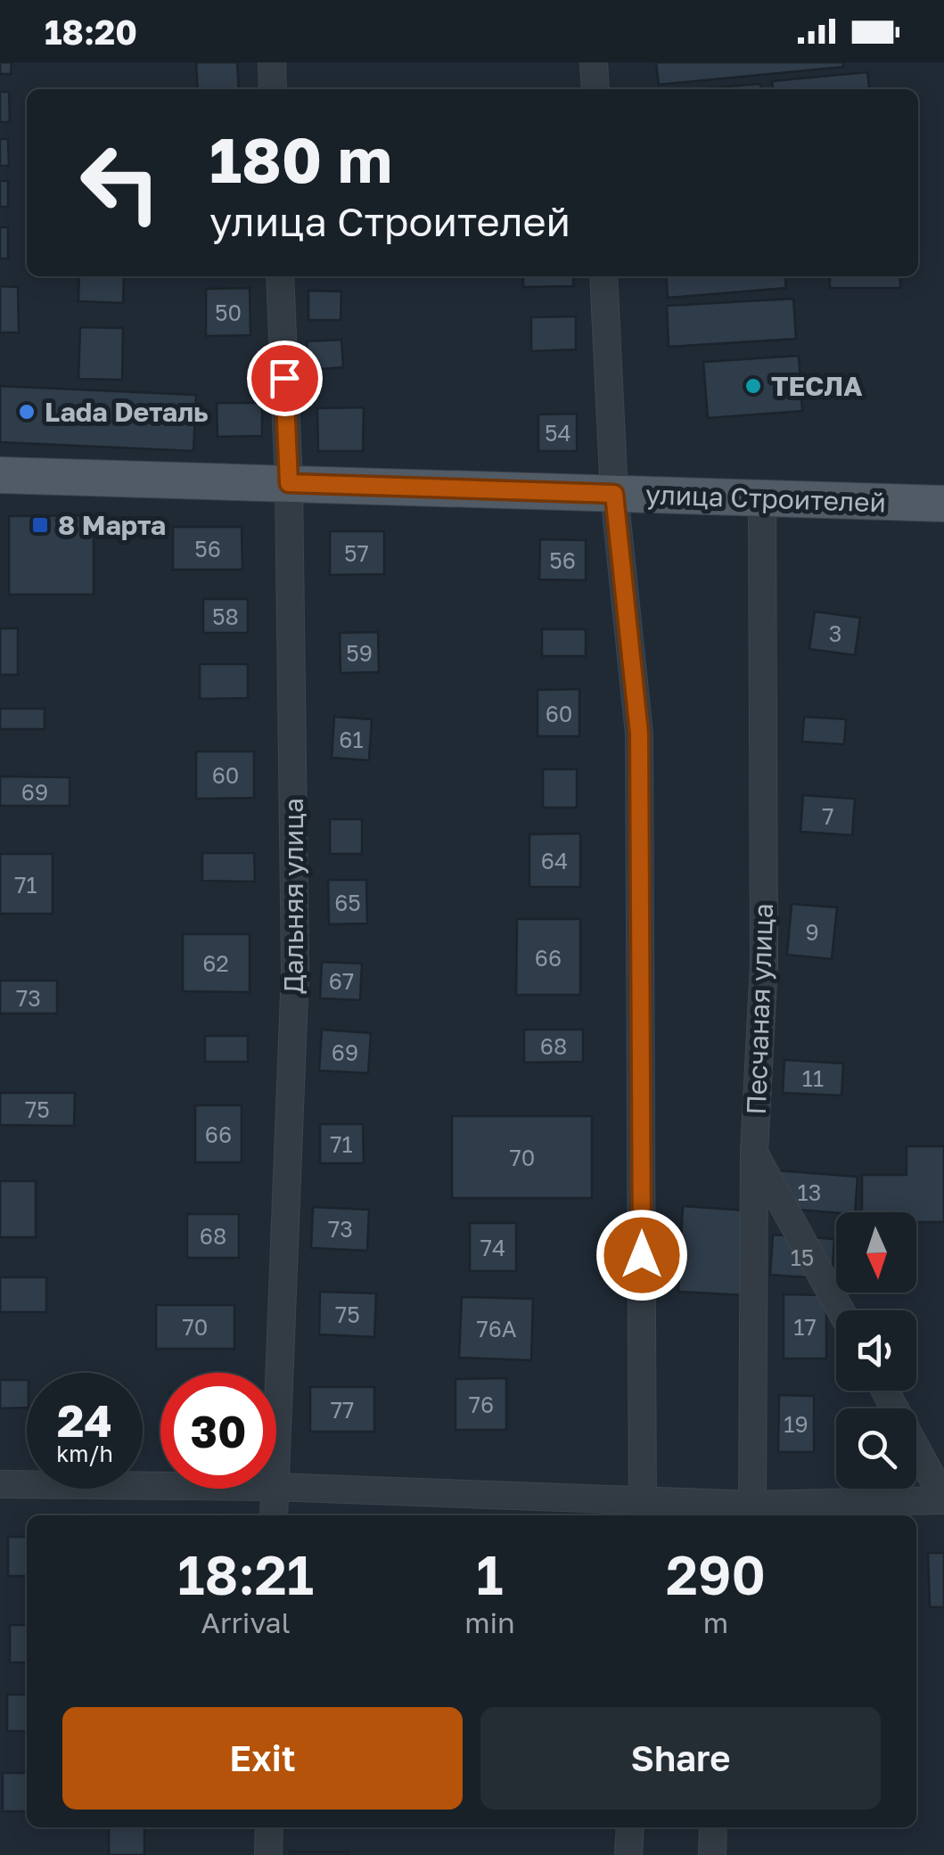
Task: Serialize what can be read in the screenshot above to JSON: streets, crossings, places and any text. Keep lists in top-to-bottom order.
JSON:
{
  "streets": {
    "main road": ["улица Строителей"],
    "street": ["Дальняя улица", "Песчаная улица"]
  },
  "crossings": [
    ["улица Строителей", "Дальняя улица"],
    ["улица Строителей", "Песчаная улица"]
  ],
  "places": {
    "other": ["ТЕСЛА", "Lada Dеталь"],
    "transit": ["8 Марта"]
  },
  "house_numbers": [
    "50",
    "54",
    "56",
    "57",
    "56",
    "58",
    "3",
    "59",
    "60",
    "61",
    "60",
    "69",
    "7",
    "64",
    "71",
    "65",
    "9",
    "66",
    "62",
    "67",
    "73",
    "68",
    "69",
    "11",
    "75",
    "66",
    "71",
    "70",
    "13",
    "73",
    "68",
    "74",
    "15",
    "75",
    "70",
    "17",
    "76А",
    "76",
    "77",
    "19"
  ],
  "north": "bottom",
  "page": {
    "status": "18:20",
    "turn": ["180 m", "улица Строителей"],
    "speed": "24 km/h",
    "limit": "30",
    "eta": [
      "18:21",
      "Arrival",
      "1",
      "min",
      "290",
      "m"
    ],
    "buttons": ["Exit", "Share"]
  }
}
